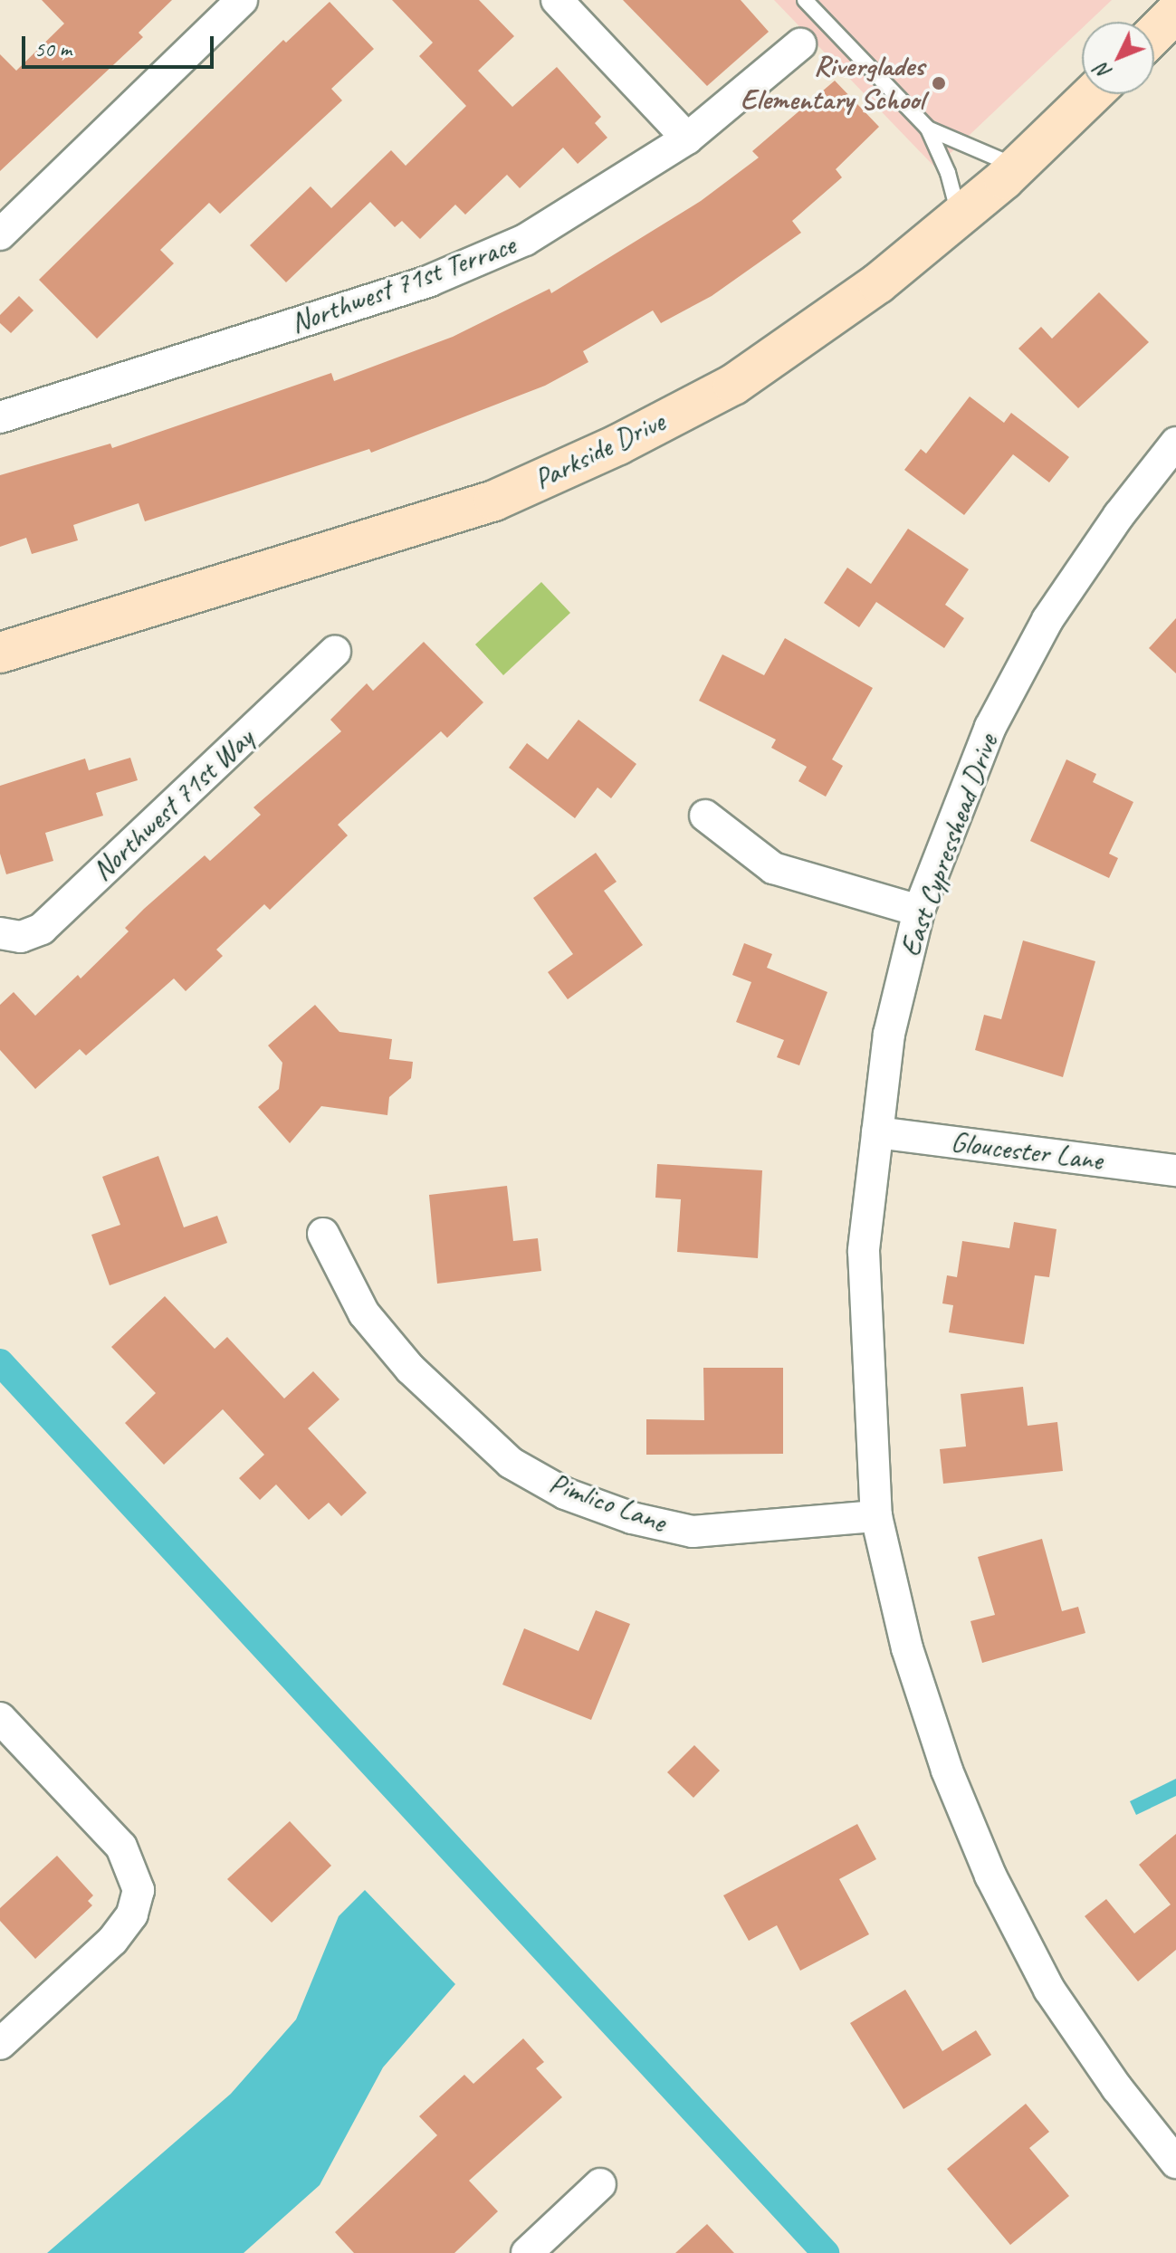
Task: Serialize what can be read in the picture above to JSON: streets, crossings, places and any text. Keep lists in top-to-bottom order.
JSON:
{
  "streets": {
    "street": [
      "Northwest 71st Terrace",
      "Parkside Drive",
      "Northwest 71st Way",
      "East Cypresshead Drive",
      "Gloucester Lane",
      "Pimlico Lane"
    ]
  },
  "crossings": [
    ["East Cypresshead Drive", "Gloucester Lane"],
    ["East Cypresshead Drive", "Pimlico Lane"]
  ],
  "places": ["Riverglades Elementary School"],
  "scale_bar": "50 m",
  "north": "bottom left"
}
